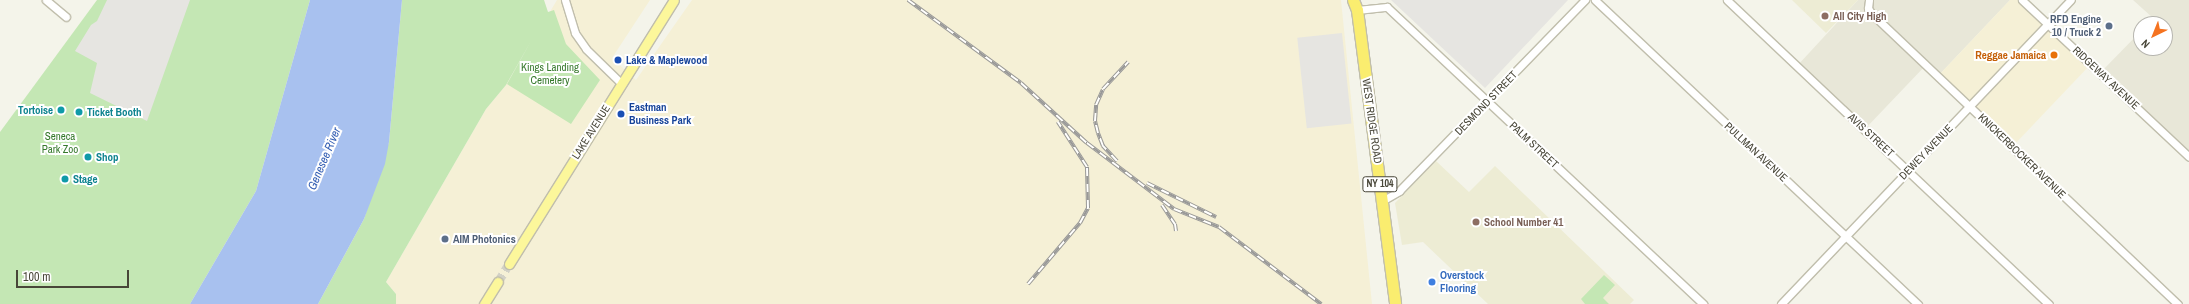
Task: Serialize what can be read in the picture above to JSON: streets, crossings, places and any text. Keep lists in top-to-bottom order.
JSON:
{
  "streets": {
    "highway": ["WEST RIDGE ROAD", "NY 104"],
    "main road": ["LAKE AVENUE"],
    "street": [
      "RIDGEWAY AVENUE",
      "DESMOND STREET",
      "AVIS STREET",
      "PALM STREET",
      "PULLMAN AVENUE",
      "DEWEY AVENUE",
      "KNICKERBOCKER AVENUE"
    ]
  },
  "crossings": [
    ["RIDGEWAY AVENUE", "DEWEY AVENUE"],
    ["DESMOND STREET", "WEST RIDGE ROAD"],
    ["DESMOND STREET", "PALM STREET"],
    ["WEST RIDGE ROAD", "PALM STREET"],
    ["AVIS STREET", "DEWEY AVENUE"],
    ["PULLMAN AVENUE", "DEWEY AVENUE"],
    ["DEWEY AVENUE", "KNICKERBOCKER AVENUE"]
  ],
  "water": ["Genesee River"],
  "parks": ["Kings Landing Cemetery", "Seneca Park Zoo"],
  "places": [
    "All City High",
    "RFD Engine 10 / Truck 2",
    "Reggae Jamaica",
    "Lake & Maplewood",
    "Tortoise",
    "Ticket Booth",
    "Eastman Business Park",
    "Shop",
    "Stage",
    "School Number 41",
    "AIM Photonics",
    "Overstock Flooring"
  ],
  "scale_bar": "100 m",
  "north": "bottom left"
}
